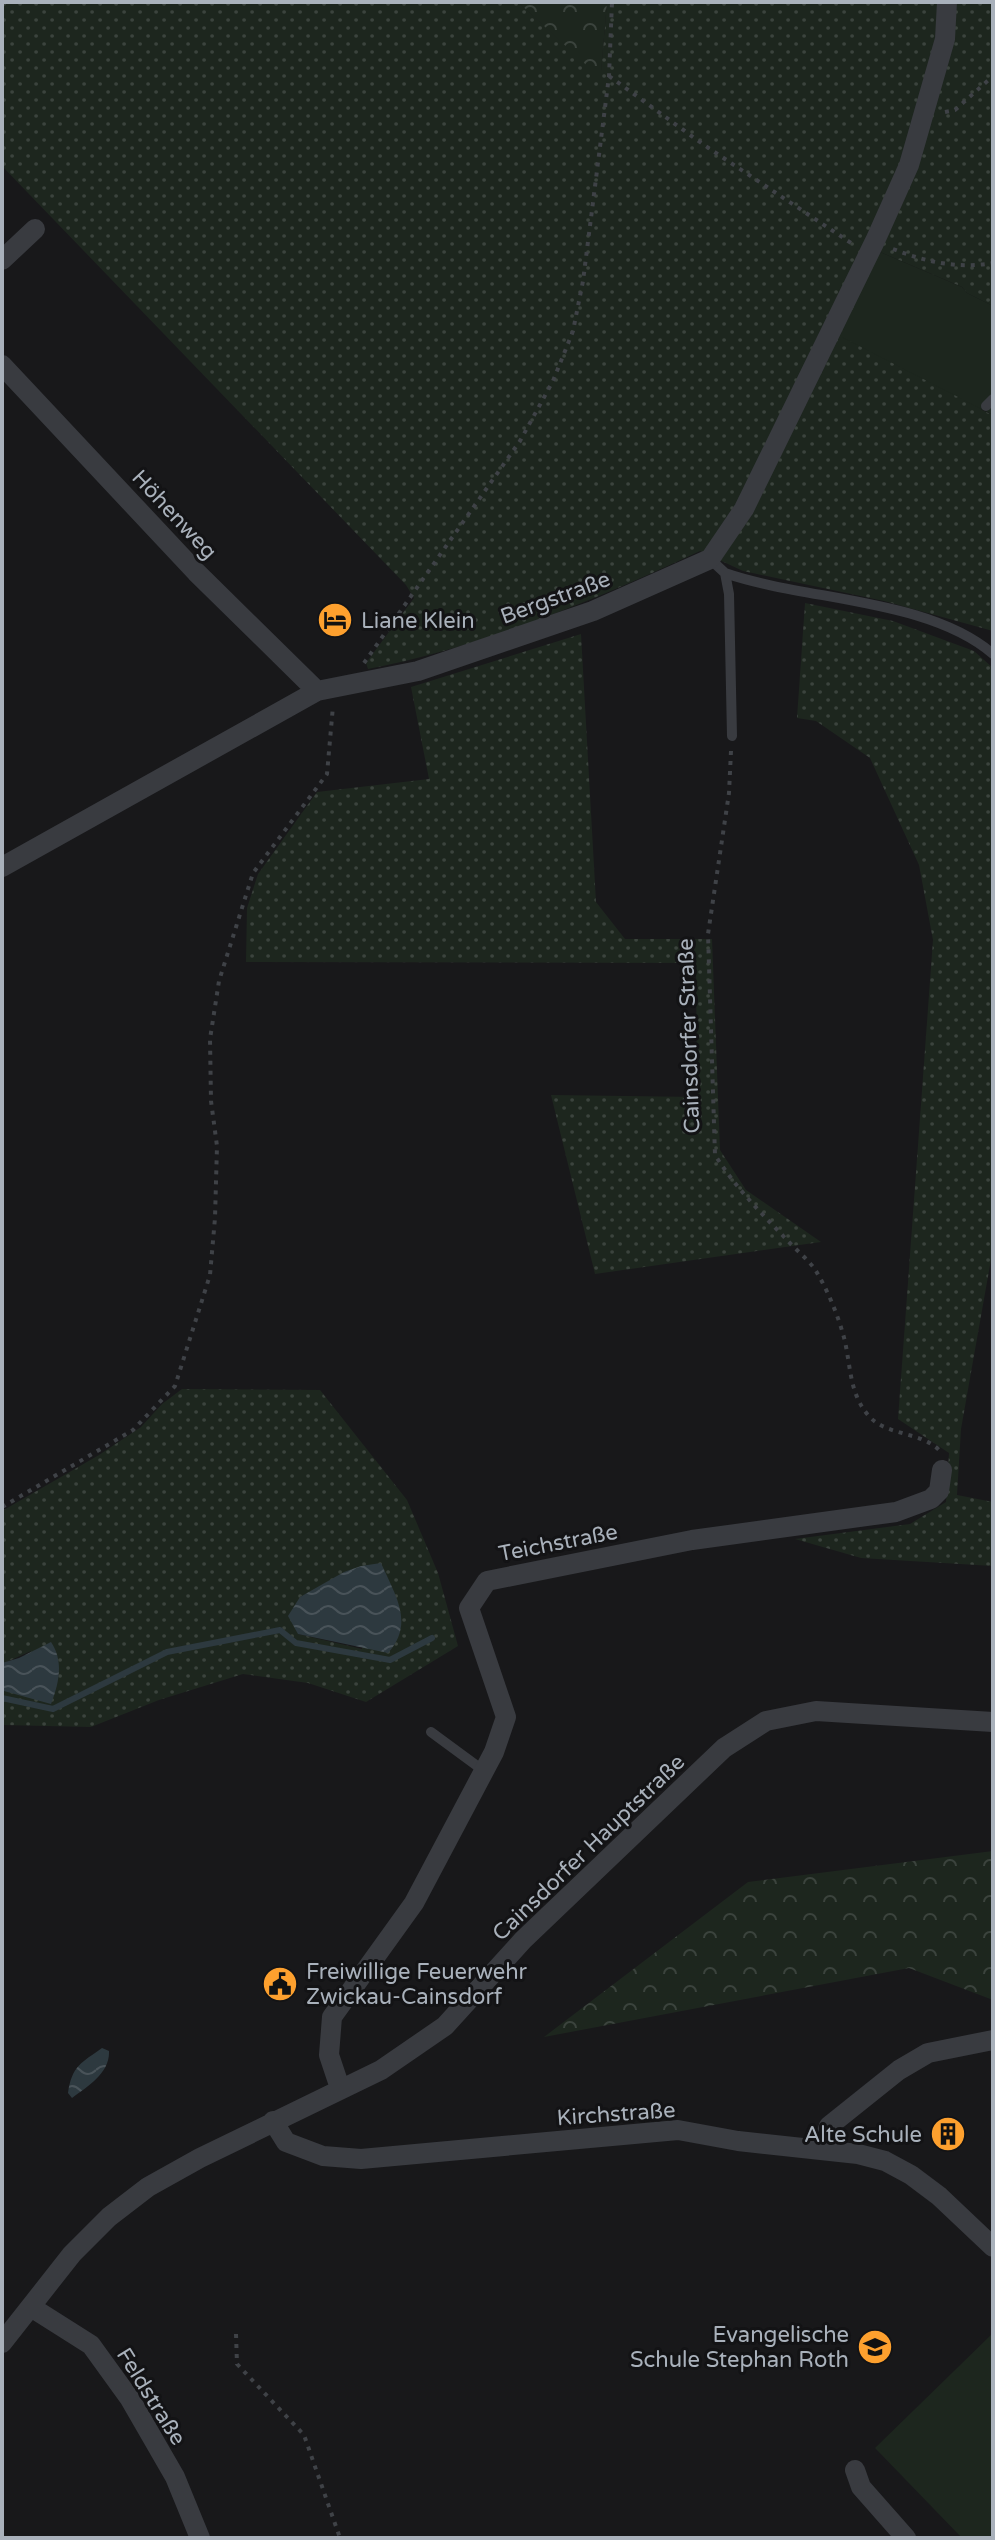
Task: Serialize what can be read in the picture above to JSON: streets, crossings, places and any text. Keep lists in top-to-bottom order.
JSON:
{
  "streets": {
    "street": [
      "Höhenweg",
      "Bergstraße",
      "Teichstraße",
      "Cainsdorfer Hauptstraße",
      "Kirchstraße",
      "Feldstraße"
    ],
    "path": ["Cainsdorfer Straße"]
  },
  "crossings": [
    ["Höhenweg", "Bergstraße"],
    ["Cainsdorfer Straße", "Teichstraße"],
    ["Teichstraße", "Cainsdorfer Hauptstraße"],
    ["Cainsdorfer Hauptstraße", "Kirchstraße"],
    ["Cainsdorfer Hauptstraße", "Feldstraße"]
  ],
  "places": {
    "hotel": ["Liane Klein"],
    "public building": ["Freiwillige Feuerwehr Zwickau-Cainsdorf"],
    "building": ["Alte Schule"],
    "school or university": ["Evangelische Schule Stephan Roth"]
  }
}
